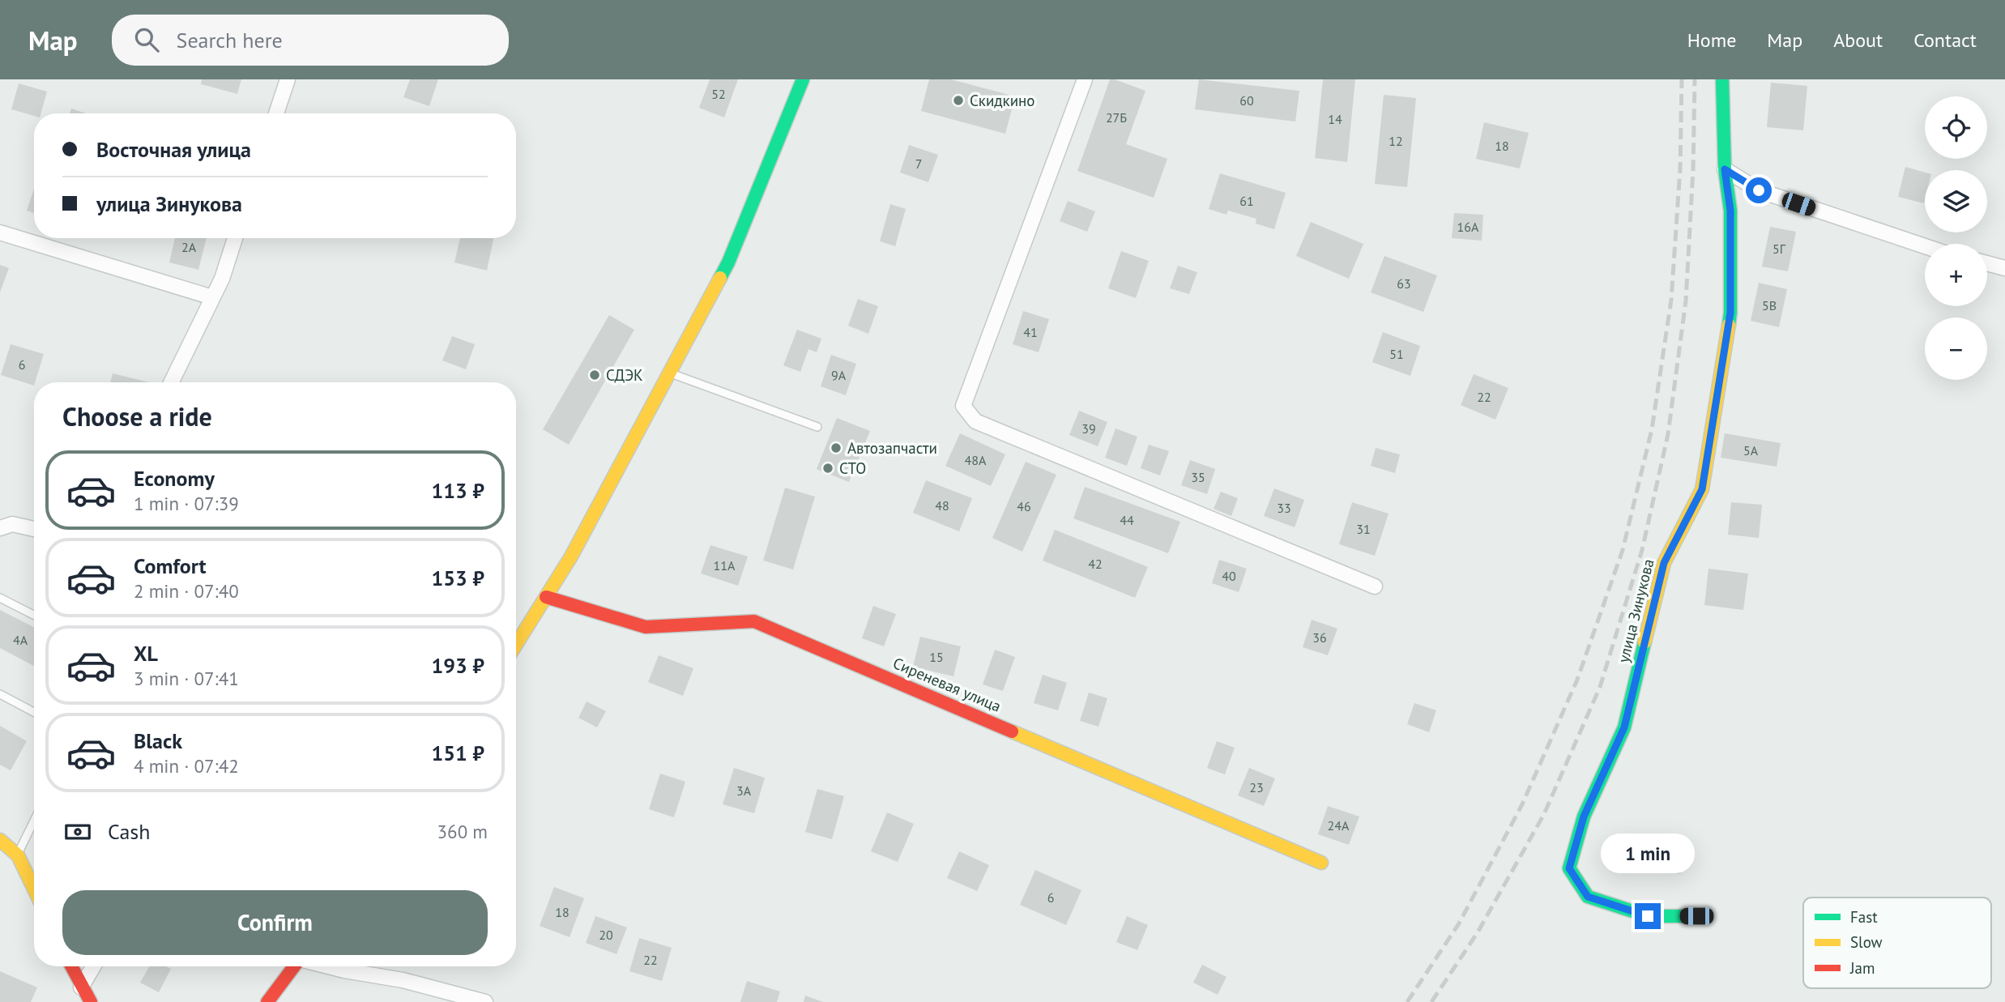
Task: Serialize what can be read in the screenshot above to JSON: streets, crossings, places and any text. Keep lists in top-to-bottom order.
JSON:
{
  "streets": {
    "street": ["улица Зинукова", "Сиреневая улица"]
  },
  "places": [
    "Скидкино",
    "СДЭК",
    "Автозапчасти",
    "СТО"
  ],
  "house_numbers": [
    "52",
    "60",
    "27Б",
    "14",
    "12",
    "18",
    "7",
    "61",
    "16А",
    "2А",
    "5Г",
    "63",
    "5В",
    "41",
    "51",
    "6",
    "9А",
    "22",
    "39",
    "5А",
    "48А",
    "35",
    "48",
    "46",
    "33",
    "44",
    "31",
    "42",
    "11А",
    "40",
    "36",
    "4А",
    "15",
    "23",
    "3А",
    "24А",
    "6",
    "18",
    "20",
    "22"
  ],
  "legend": ["Fast", "Slow", "Jam"],
  "page": {
    "header": "Map",
    "search": "Search here",
    "nav": [
      "Home",
      "Map",
      "About",
      "Contact"
    ],
    "map_buttons": ["+", "−"],
    "banner": ["Восточная улица", "улица Зинукова"],
    "heading": "Choose a ride",
    "list": [
      {
        "name": "Economy",
        "note": "1 min · 07:39",
        "value": "113 ₽"
      },
      {
        "name": "Comfort",
        "note": "2 min · 07:40",
        "value": "153 ₽"
      },
      {
        "name": "XL",
        "note": "3 min · 07:41",
        "value": "193 ₽"
      },
      {
        "name": "Black",
        "note": "4 min · 07:42",
        "value": "151 ₽"
      }
    ],
    "pay": ["Cash", "360 m"],
    "bubble": "1 min",
    "buttons": "Confirm"
  }
}
